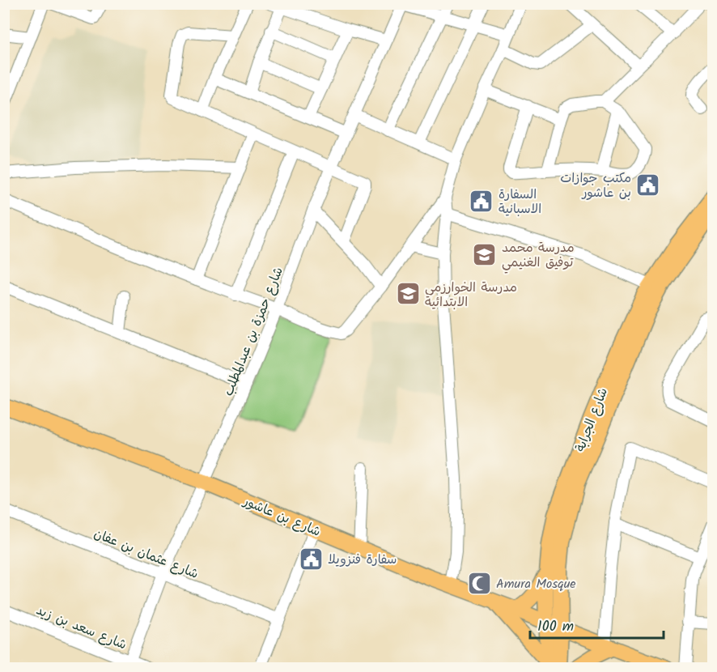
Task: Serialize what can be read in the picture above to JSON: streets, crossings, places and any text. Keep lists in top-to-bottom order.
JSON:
{
  "streets": {
    "main road": ["شارع الجرابة", "شارع بن عاشور"],
    "street": ["شارع حمزة بن عبدالمطلب", "شارع عثمان بن عفان", "شارع سعد بن زيد"]
  },
  "crossings": [
    ["شارع حمزة بن عبدالمطلب", "شارع بن عاشور"],
    ["شارع حمزة بن عبدالمطلب", "شارع عثمان بن عفان"],
    ["شارع حمزة بن عبدالمطلب", "شارع سعد بن زيد"],
    ["شارع الجرابة", "شارع بن عاشور"]
  ],
  "places": {
    "public building": ["مكتب جوازات بن عاشور", "السفارة الاسبانية", "سفارة فنزويلا"],
    "school or university": ["مدرسة محمد توفيق الغنيمي", "مدرسة الخوارزمي الابتدائية"],
    "mosque": ["Amura Mosque"]
  },
  "scale_bar": "100 m"
}
